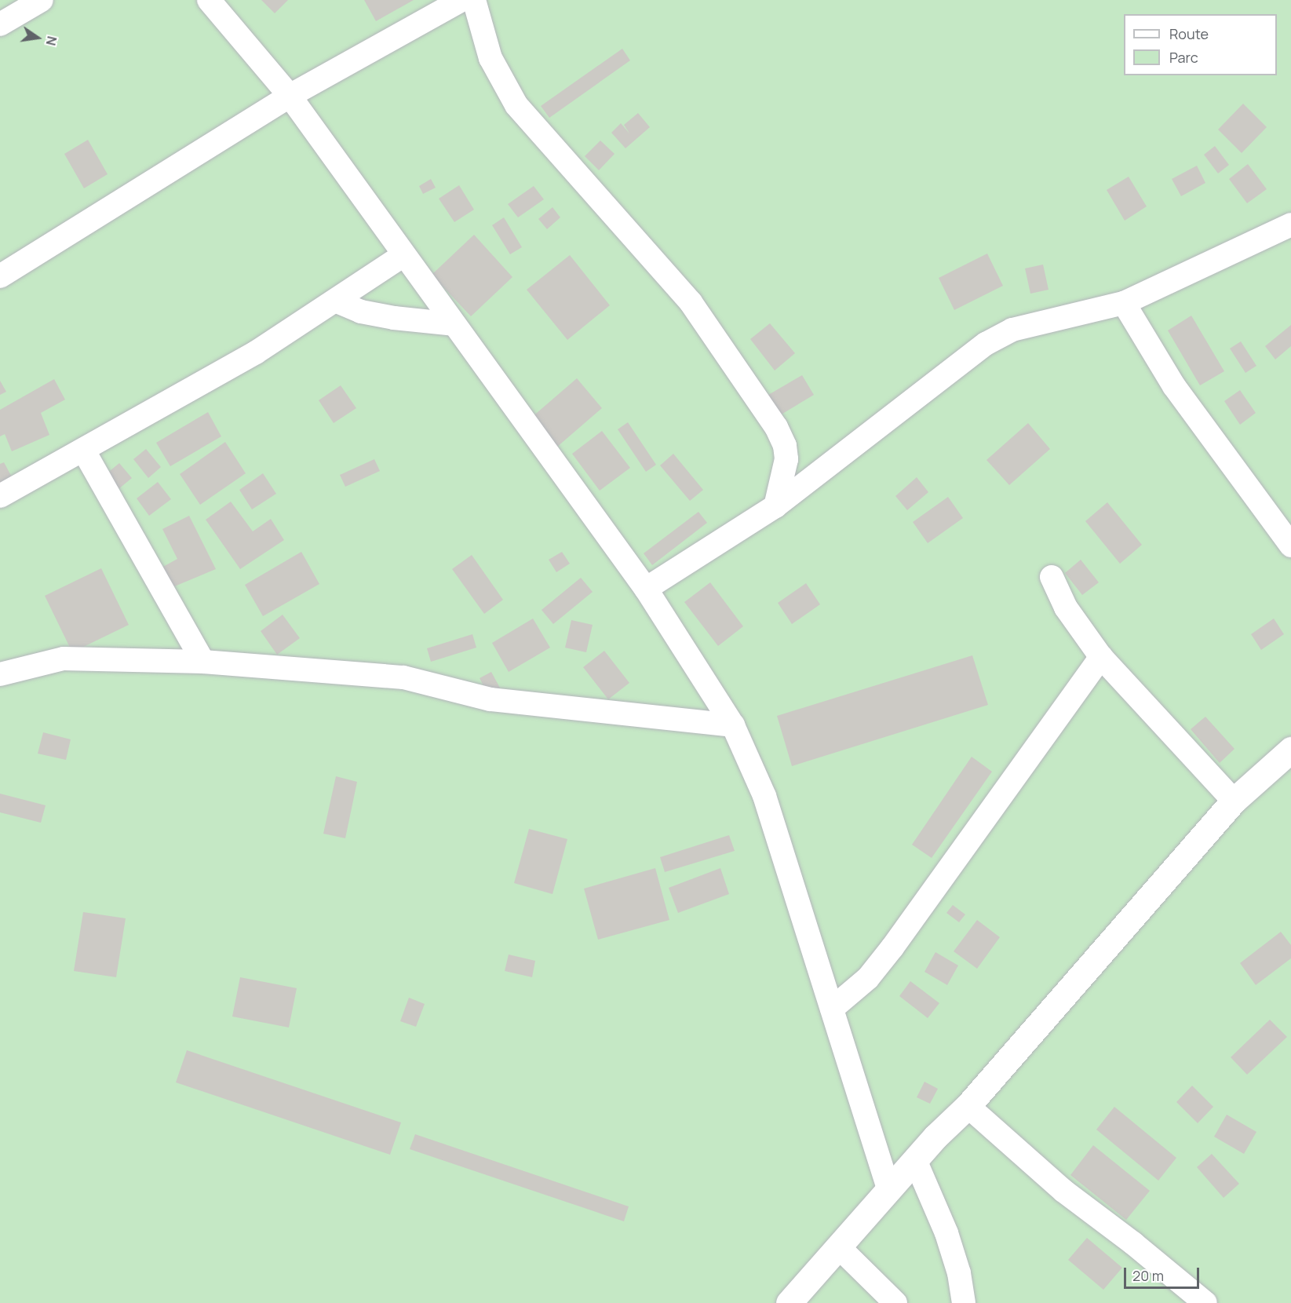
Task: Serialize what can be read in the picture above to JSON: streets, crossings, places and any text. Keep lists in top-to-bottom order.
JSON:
{
  "legend": ["Route", "Parc"],
  "scale_bar": "20 m",
  "north": "right"
}
